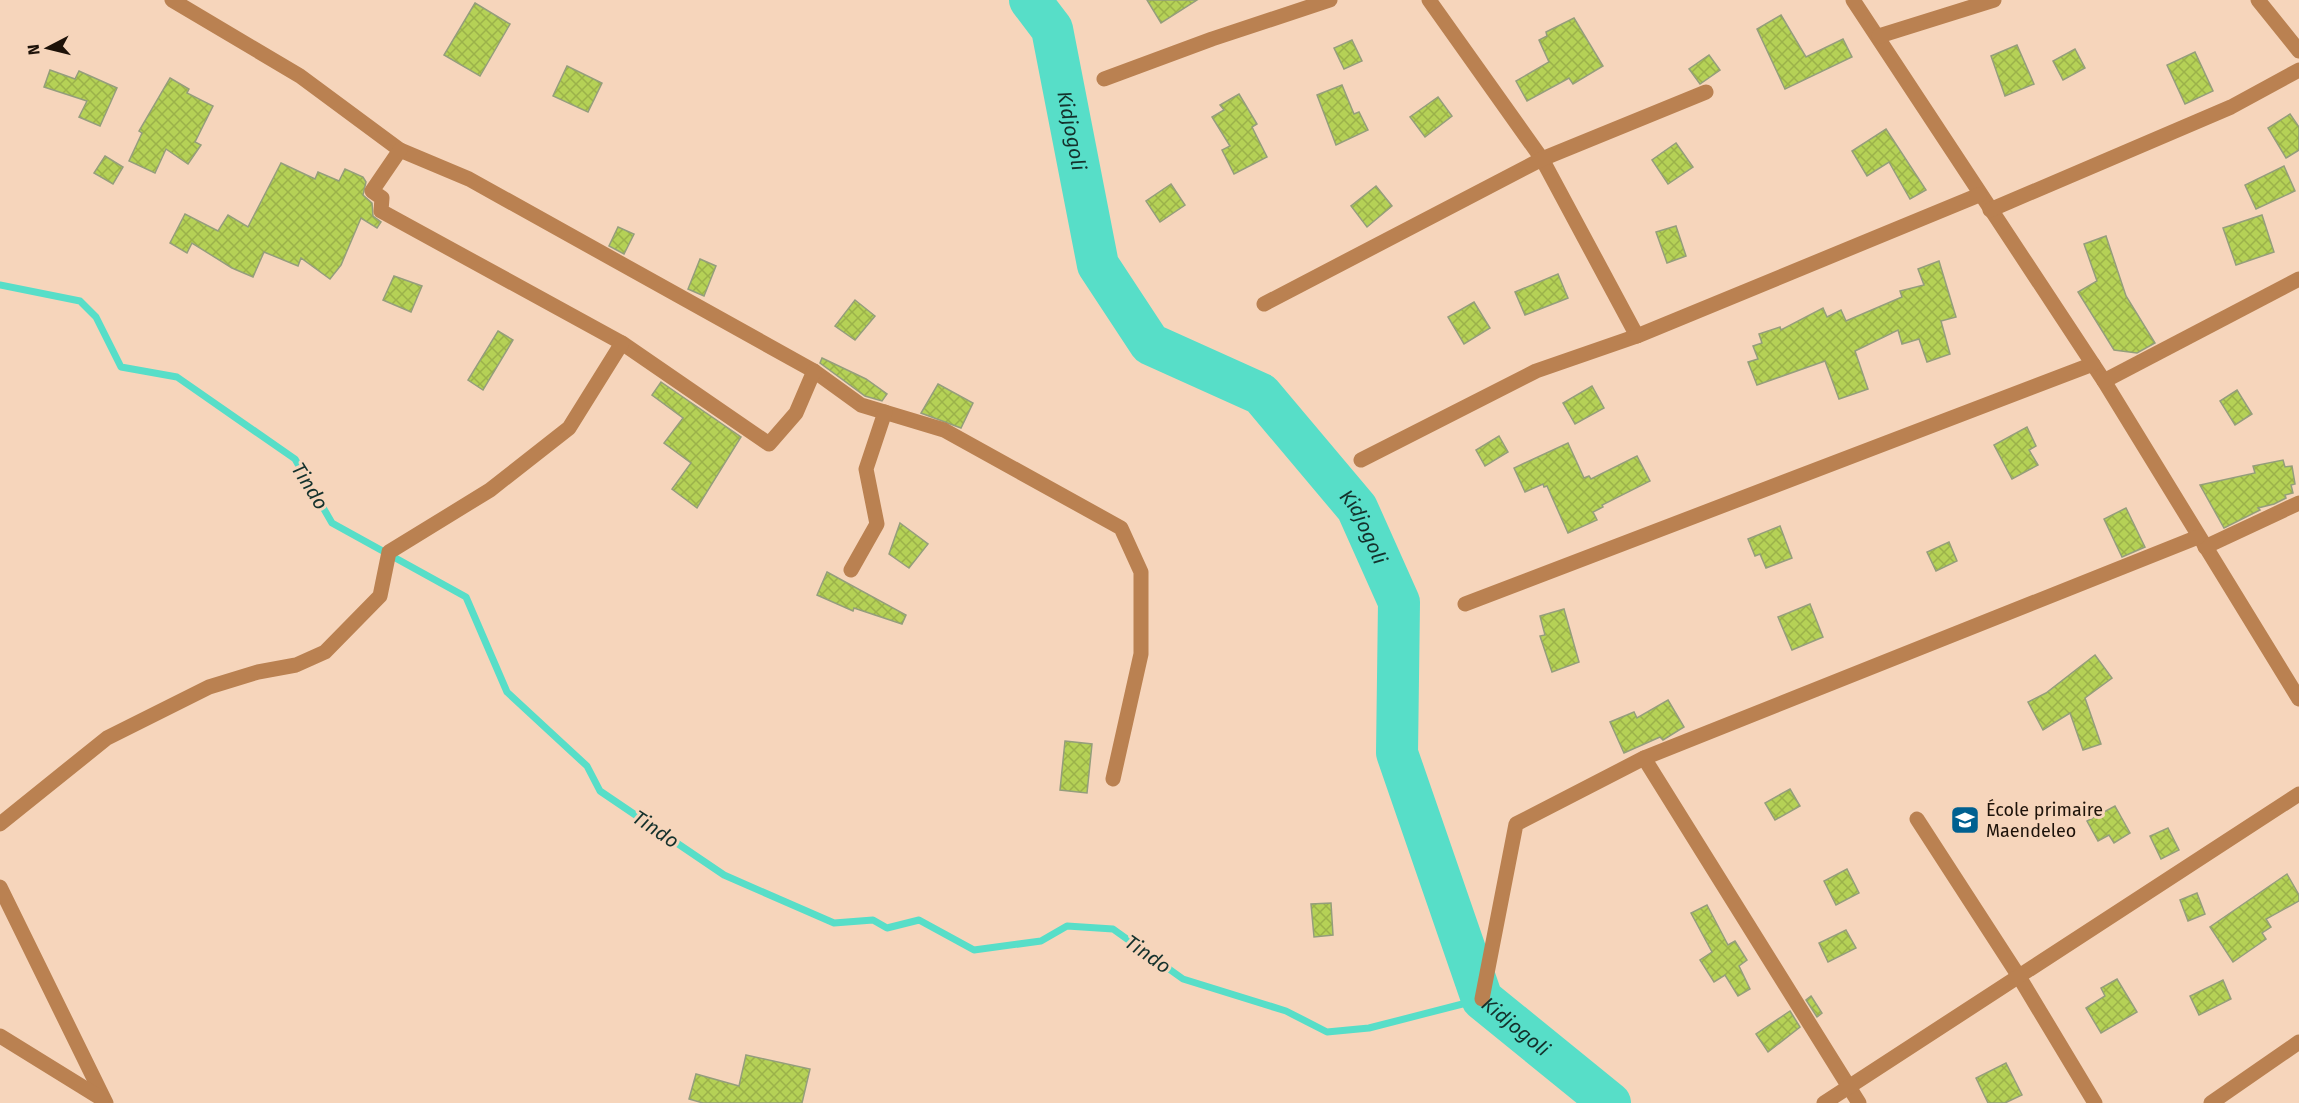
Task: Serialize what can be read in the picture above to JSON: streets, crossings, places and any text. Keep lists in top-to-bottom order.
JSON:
{
  "water": ["Kidjogoli", "Tindo"],
  "places": {
    "school or university": ["École primaire Maendeleo"]
  },
  "north": "left"
}
